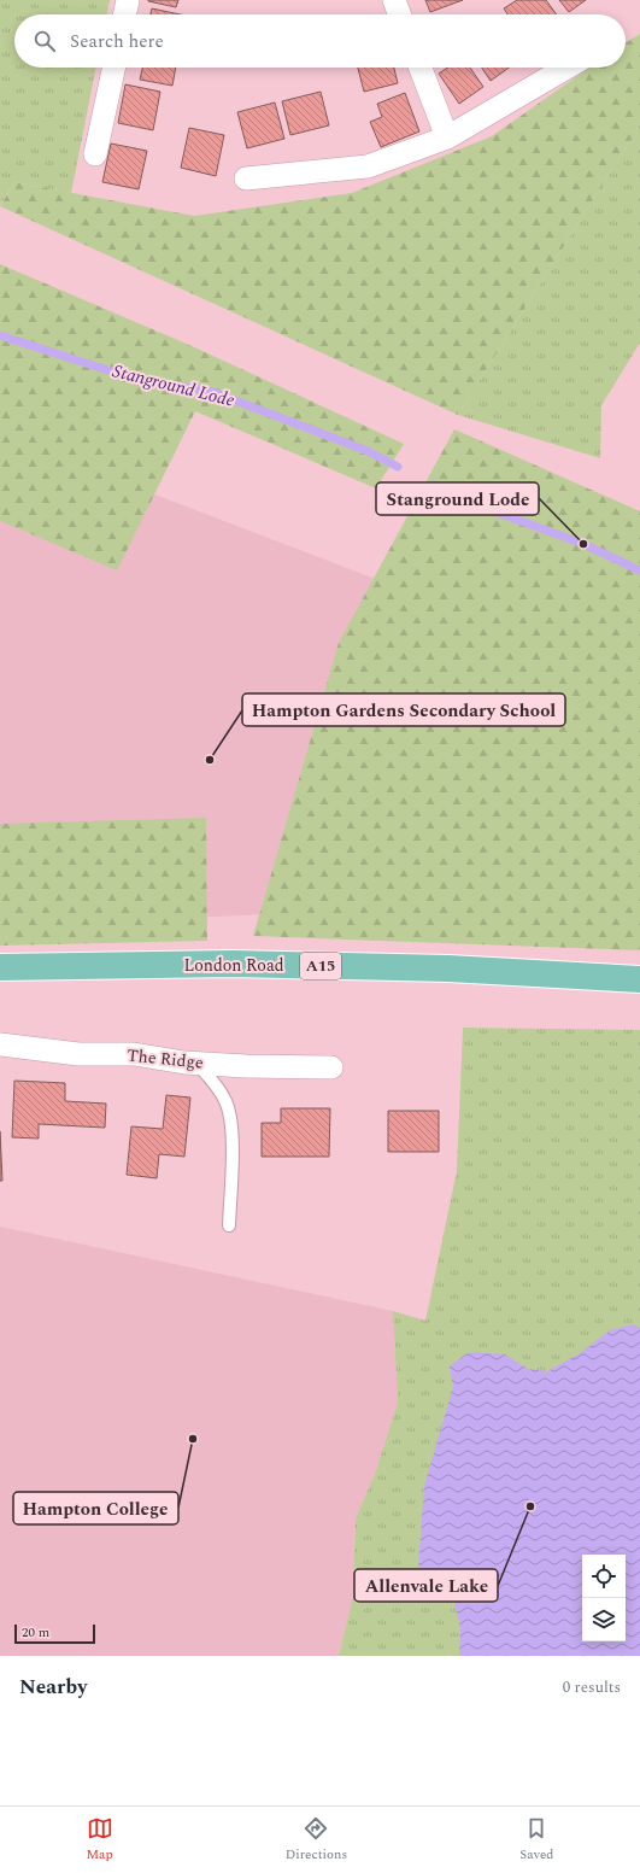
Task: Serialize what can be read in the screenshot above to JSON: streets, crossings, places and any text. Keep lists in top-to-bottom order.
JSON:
{
  "streets": {
    "main road": ["London Road", "A15"],
    "street": ["The Ridge"]
  },
  "water": ["Stanground Lode"],
  "places": [
    "Stanground Lode",
    "Hampton Gardens Secondary School",
    "Hampton College",
    "Allenvale Lake"
  ],
  "scale_bar": "20 m",
  "page": {
    "search": "Search here",
    "scale": "20 m",
    "heading": ["Nearby", "0 results"],
    "nav": ["Map", "Directions", "Saved"]
  }
}
